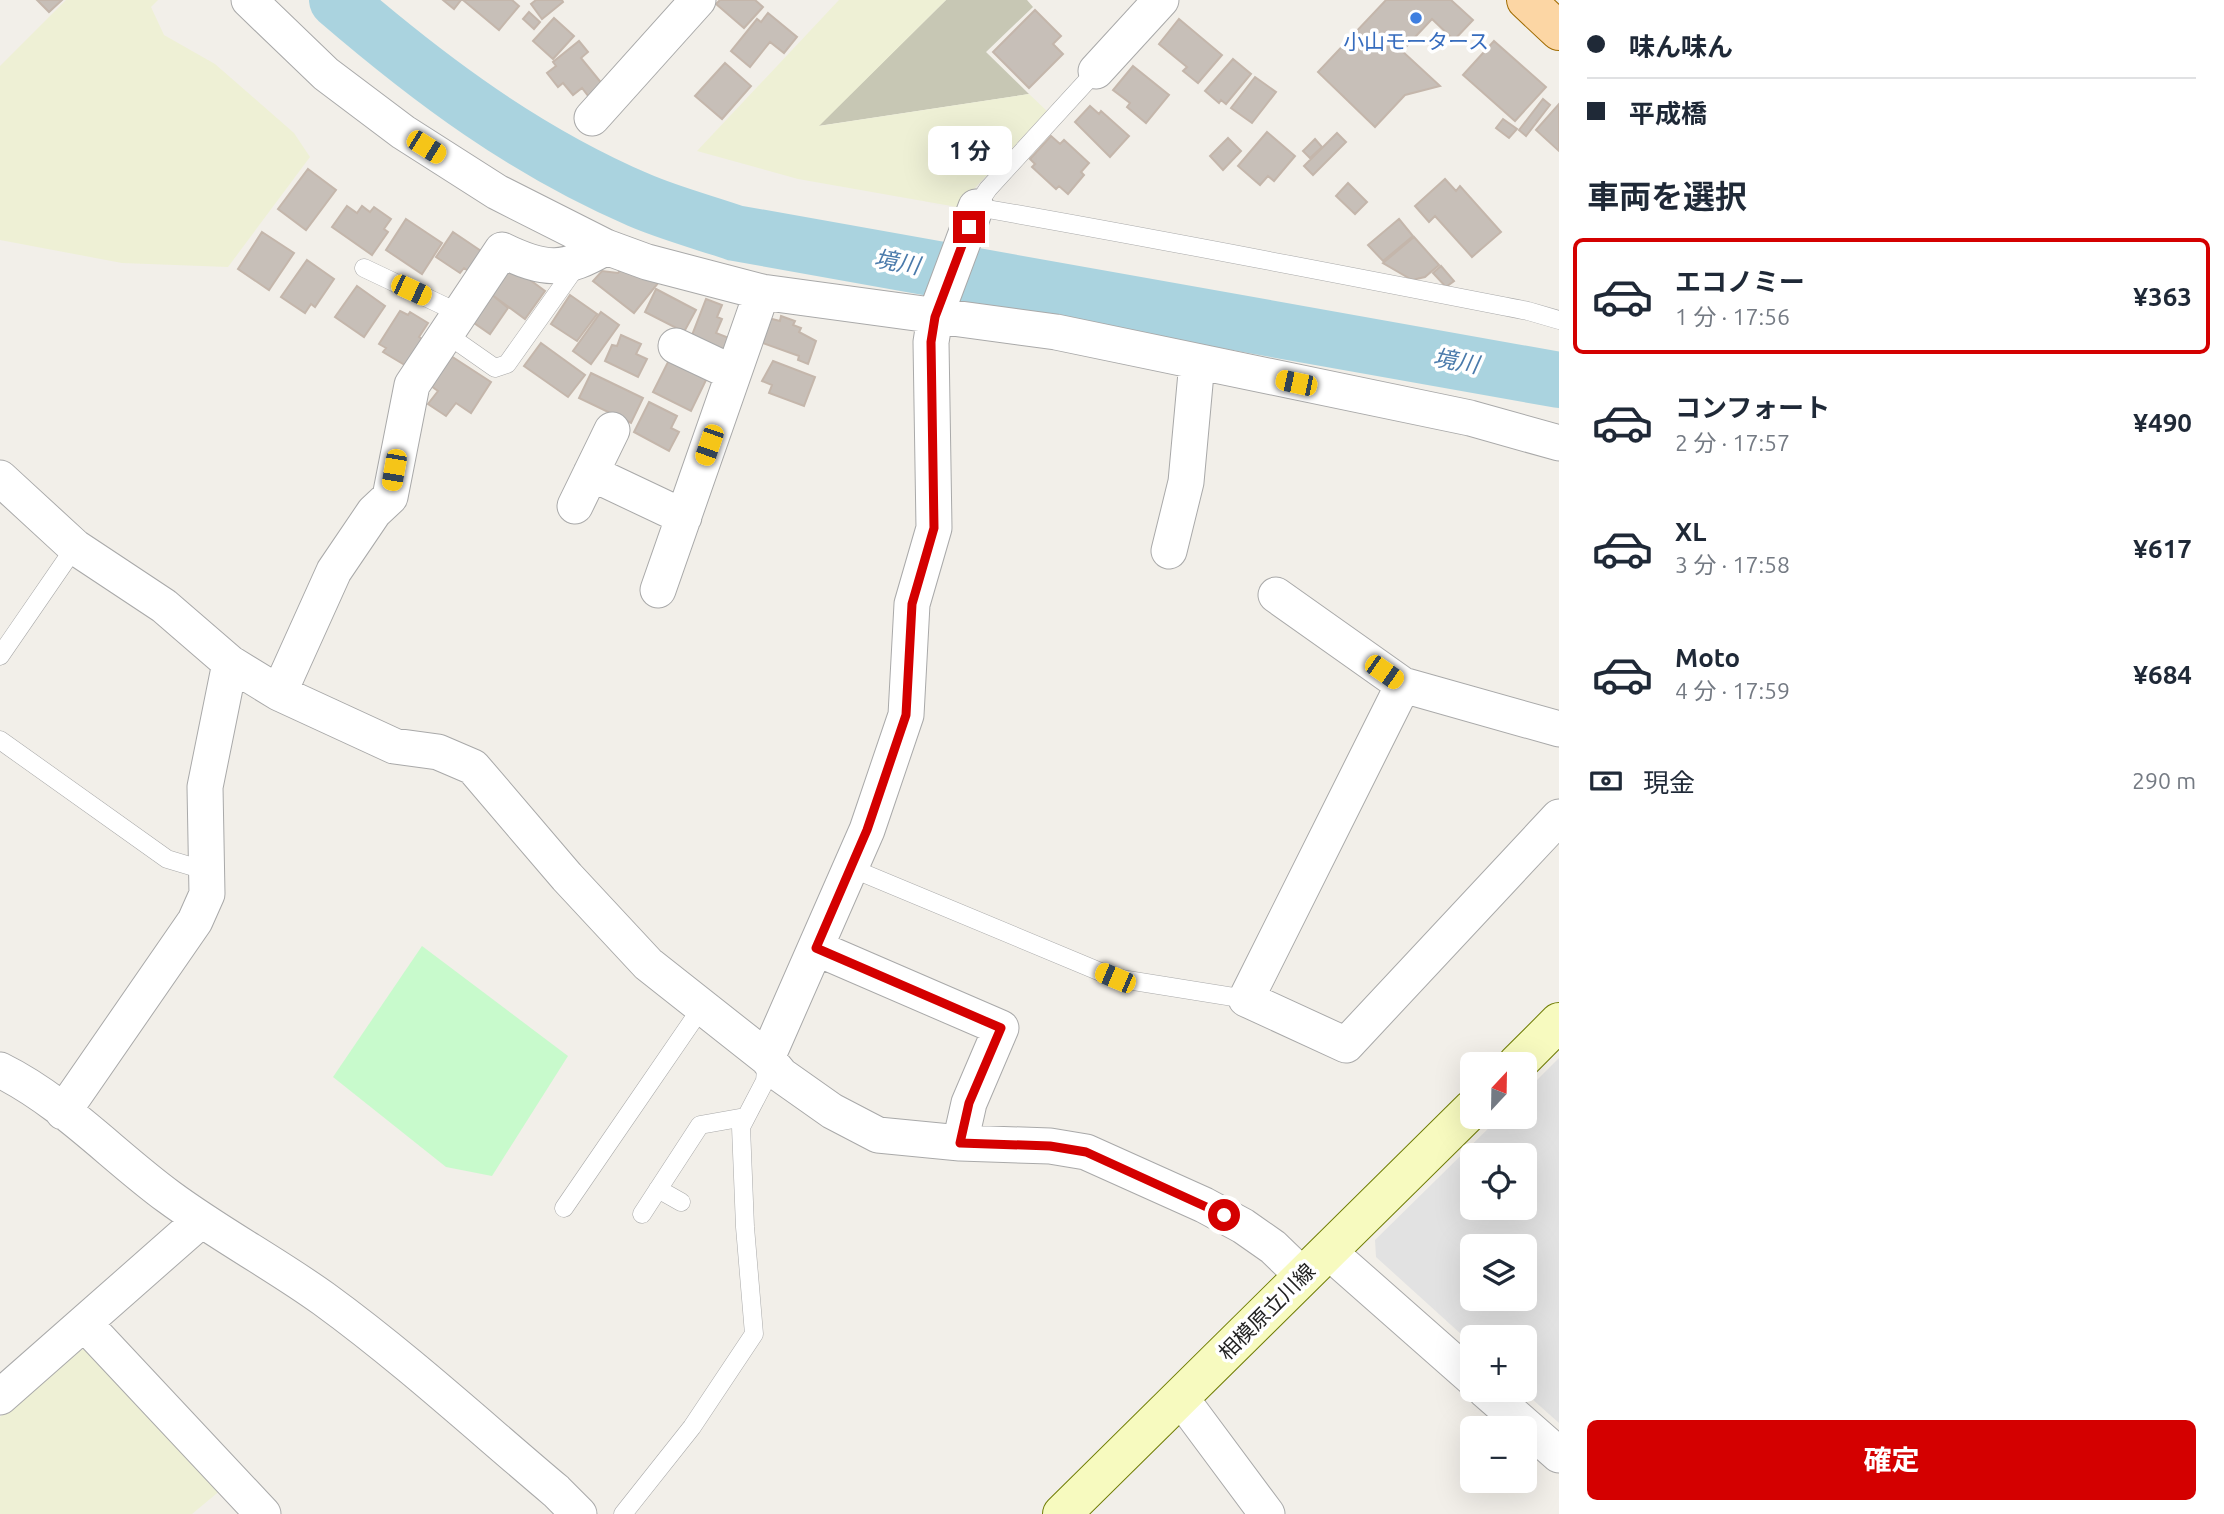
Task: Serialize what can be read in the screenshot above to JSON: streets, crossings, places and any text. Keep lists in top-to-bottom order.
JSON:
{
  "streets": {
    "main road": ["相模原立川線"]
  },
  "water": ["境川"],
  "places": ["小山モータース"],
  "north": "top",
  "page": {
    "banner": ["味ん味ん", "平成橋"],
    "bubble": "1 分",
    "heading": "車両を選択",
    "list": [
      {
        "name": "エコノミー",
        "note": "1 分 · 17:56",
        "value": "¥363"
      },
      {
        "name": "コンフォート",
        "note": "2 分 · 17:57",
        "value": "¥490"
      },
      {
        "name": "XL",
        "note": "3 分 · 17:58",
        "value": "¥617"
      },
      {
        "name": "Moto",
        "note": "4 分 · 17:59",
        "value": "¥684"
      }
    ],
    "pay": ["現金", "290 m"],
    "map_buttons": ["+", "−"],
    "buttons": "確定"
  }
}
